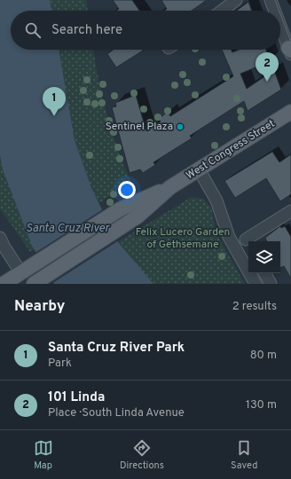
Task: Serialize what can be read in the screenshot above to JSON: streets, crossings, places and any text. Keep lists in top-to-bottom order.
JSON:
{
  "streets": {
    "main road": ["West Congress Street"]
  },
  "water": ["Santa Cruz River"],
  "parks": ["Felix Lucero Garden of Gethsemane"],
  "places": ["Sentinel Plaza"],
  "page": {
    "search": "Search here",
    "pins": ["2", "1"],
    "heading": ["Nearby", "2 results"],
    "list": [
      {
        "mark": "1",
        "name": "Santa Cruz River Park",
        "note": "Park",
        "value": "80 m"
      },
      {
        "mark": "2",
        "name": "101 Linda",
        "note": "Place · South Linda Avenue",
        "value": "130 m"
      }
    ],
    "nav": ["Map", "Directions", "Saved"]
  }
}
